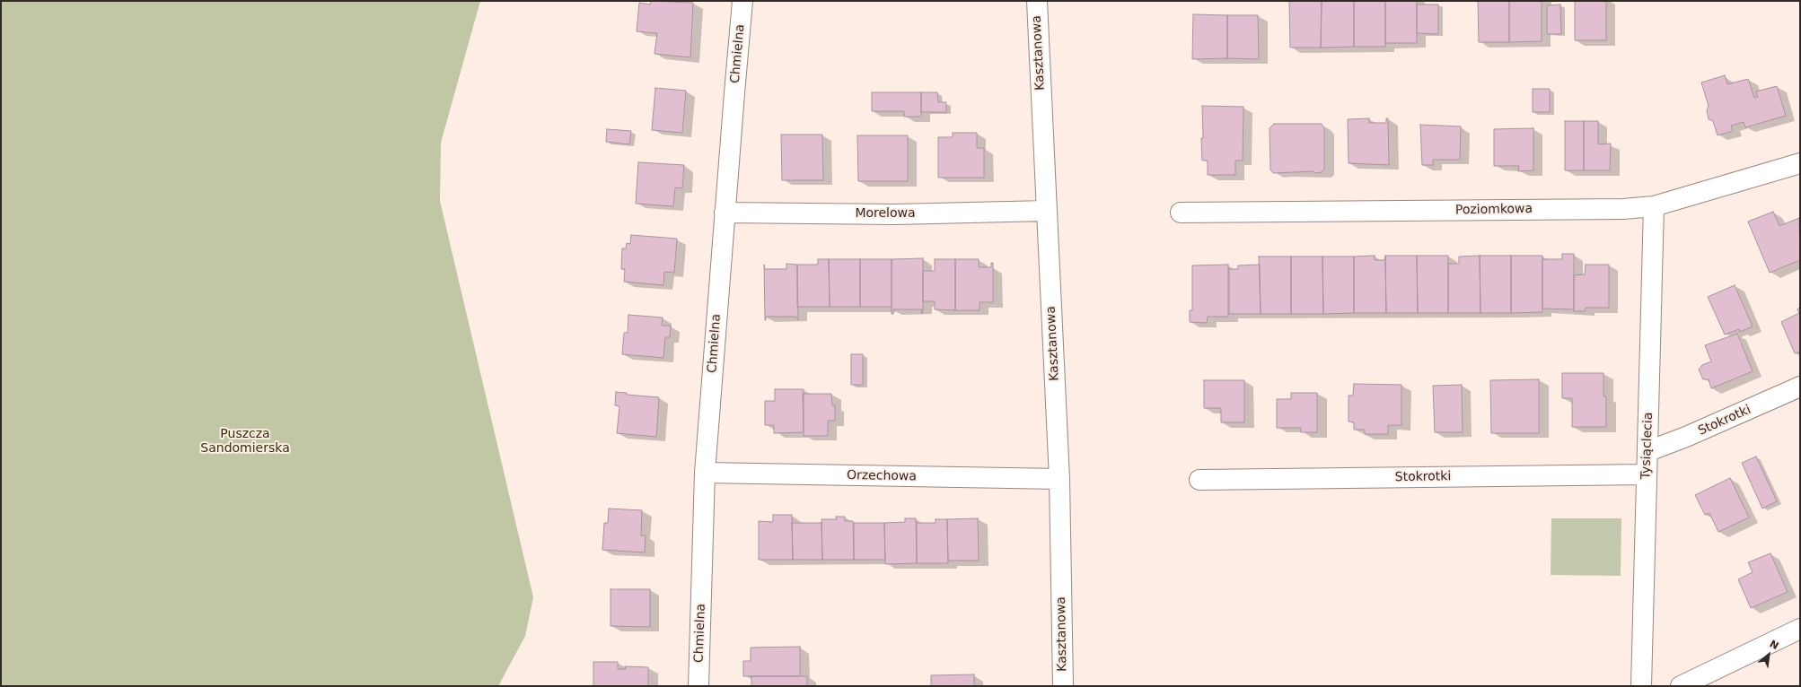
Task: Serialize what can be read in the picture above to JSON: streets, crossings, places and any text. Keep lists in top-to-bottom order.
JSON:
{
  "streets": {
    "street": [
      "Kasztanowa",
      "Chmielna",
      "Poziomkowa",
      "Morelowa",
      "Stokrotki",
      "Tysiąclecia",
      "Orzechowa"
    ]
  },
  "crossings": [
    ["Kasztanowa", "Morelowa"],
    ["Kasztanowa", "Orzechowa"],
    ["Chmielna", "Morelowa"],
    ["Chmielna", "Orzechowa"],
    ["Poziomkowa", "Tysiąclecia"],
    ["Stokrotki", "Tysiąclecia"]
  ],
  "parks": ["Puszcza Sandomierska"],
  "north": "top right"
}
